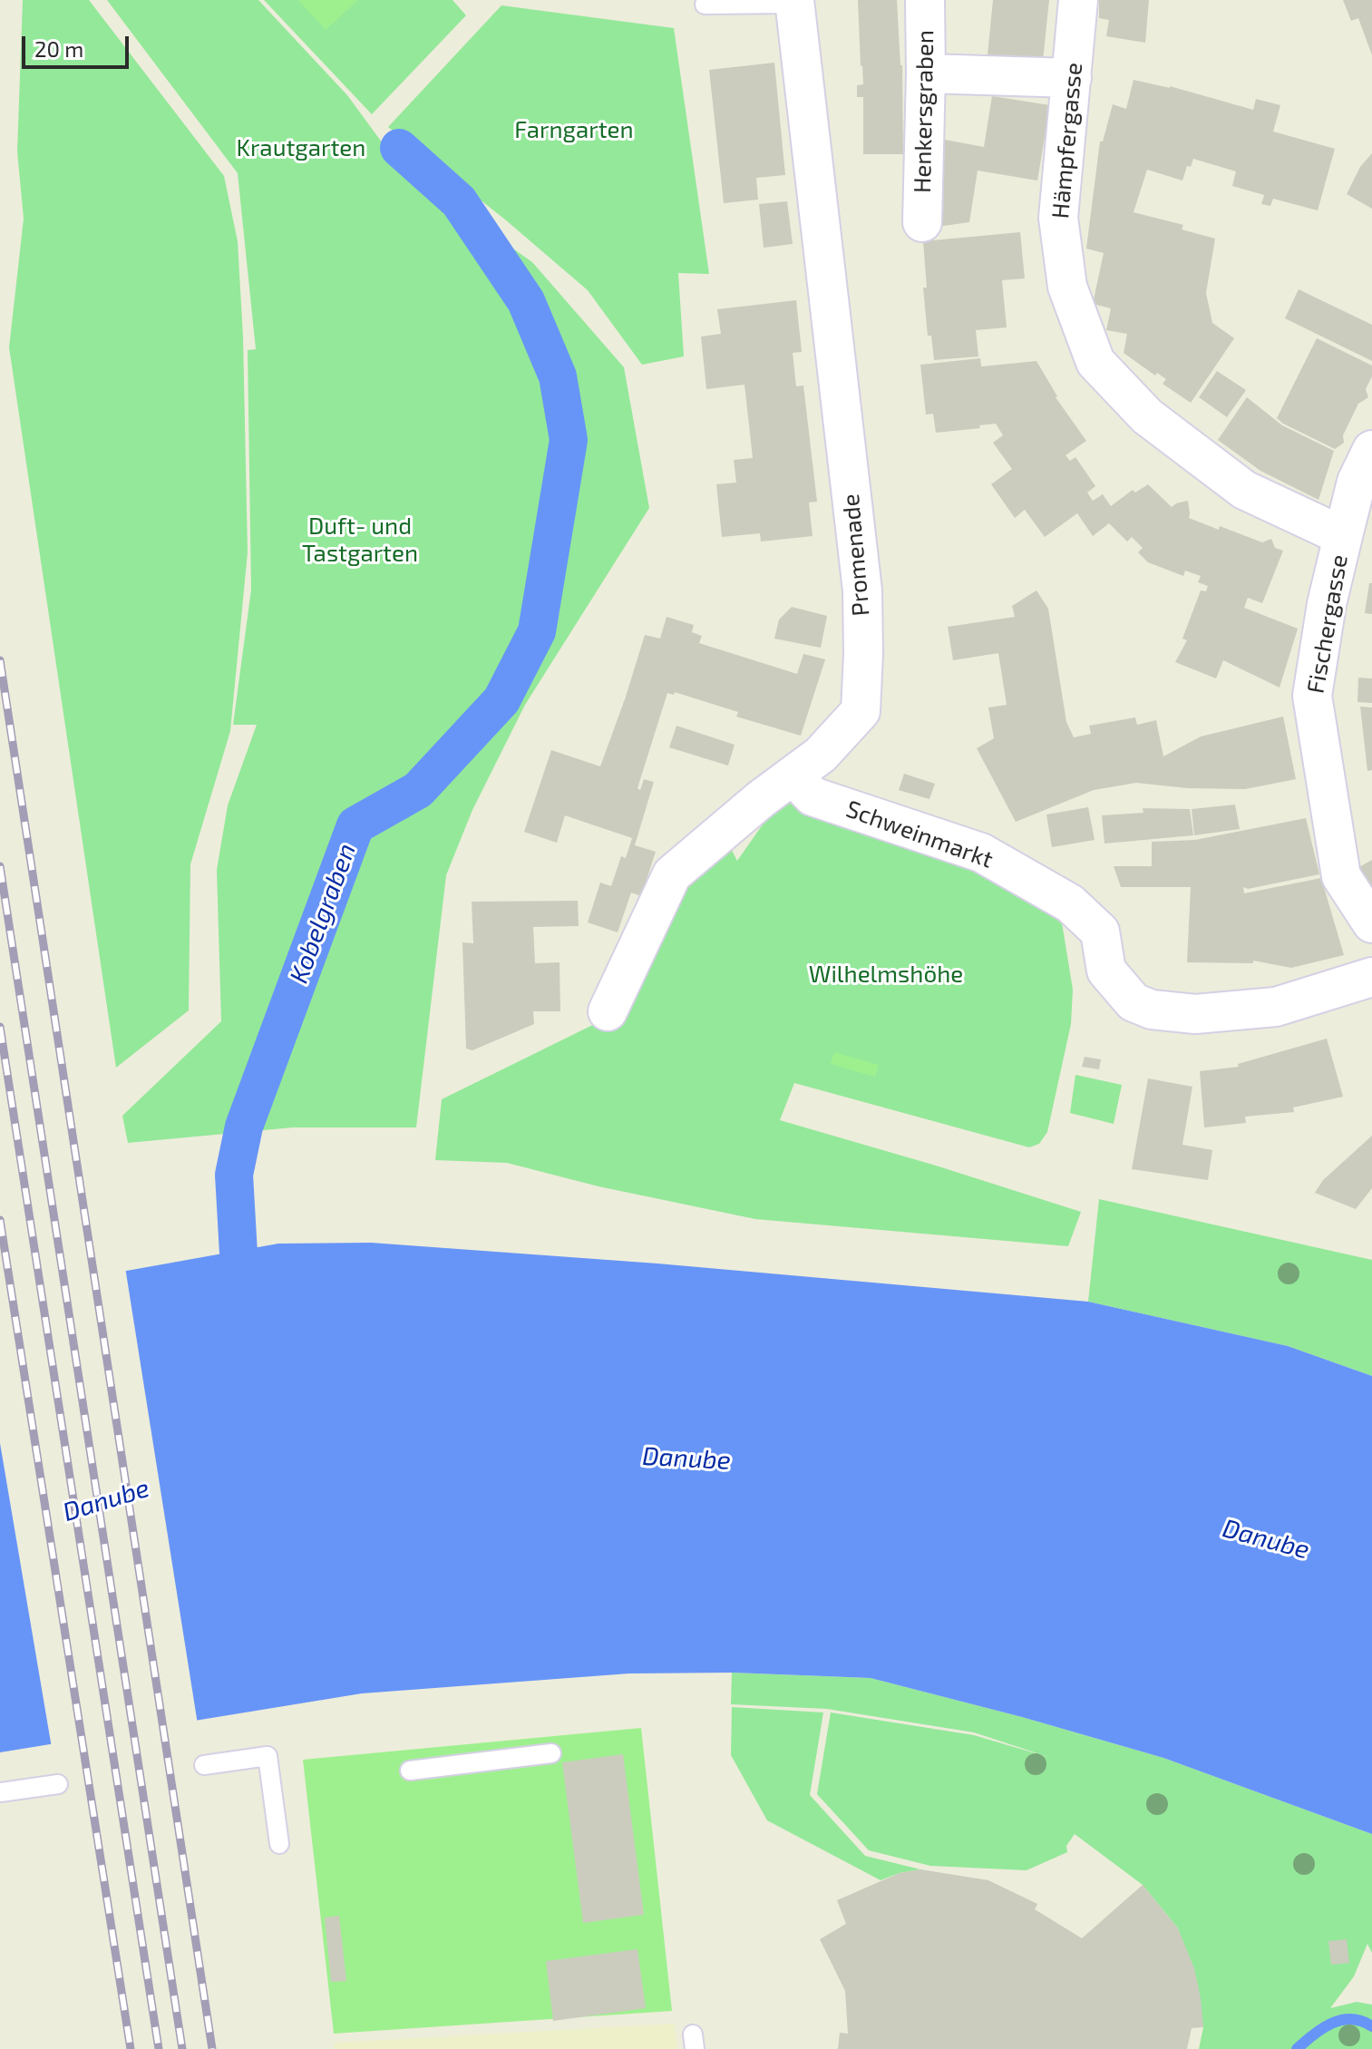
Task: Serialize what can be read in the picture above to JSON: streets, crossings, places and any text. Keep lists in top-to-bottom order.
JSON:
{
  "streets": {
    "street": [
      "Henkersgraben",
      "Hämpfergasse",
      "Promenade",
      "Fischergasse",
      "Schweinmarkt"
    ]
  },
  "crossings": [
    ["Hämpfergasse", "Fischergasse"],
    ["Promenade", "Schweinmarkt"]
  ],
  "water": ["Kobelgraben", "Danube"],
  "parks": [
    "Farngarten",
    "Krautgarten",
    "Duft- und Tastgarten",
    "Wilhelmshöhe"
  ],
  "scale_bar": "20 m"
}
